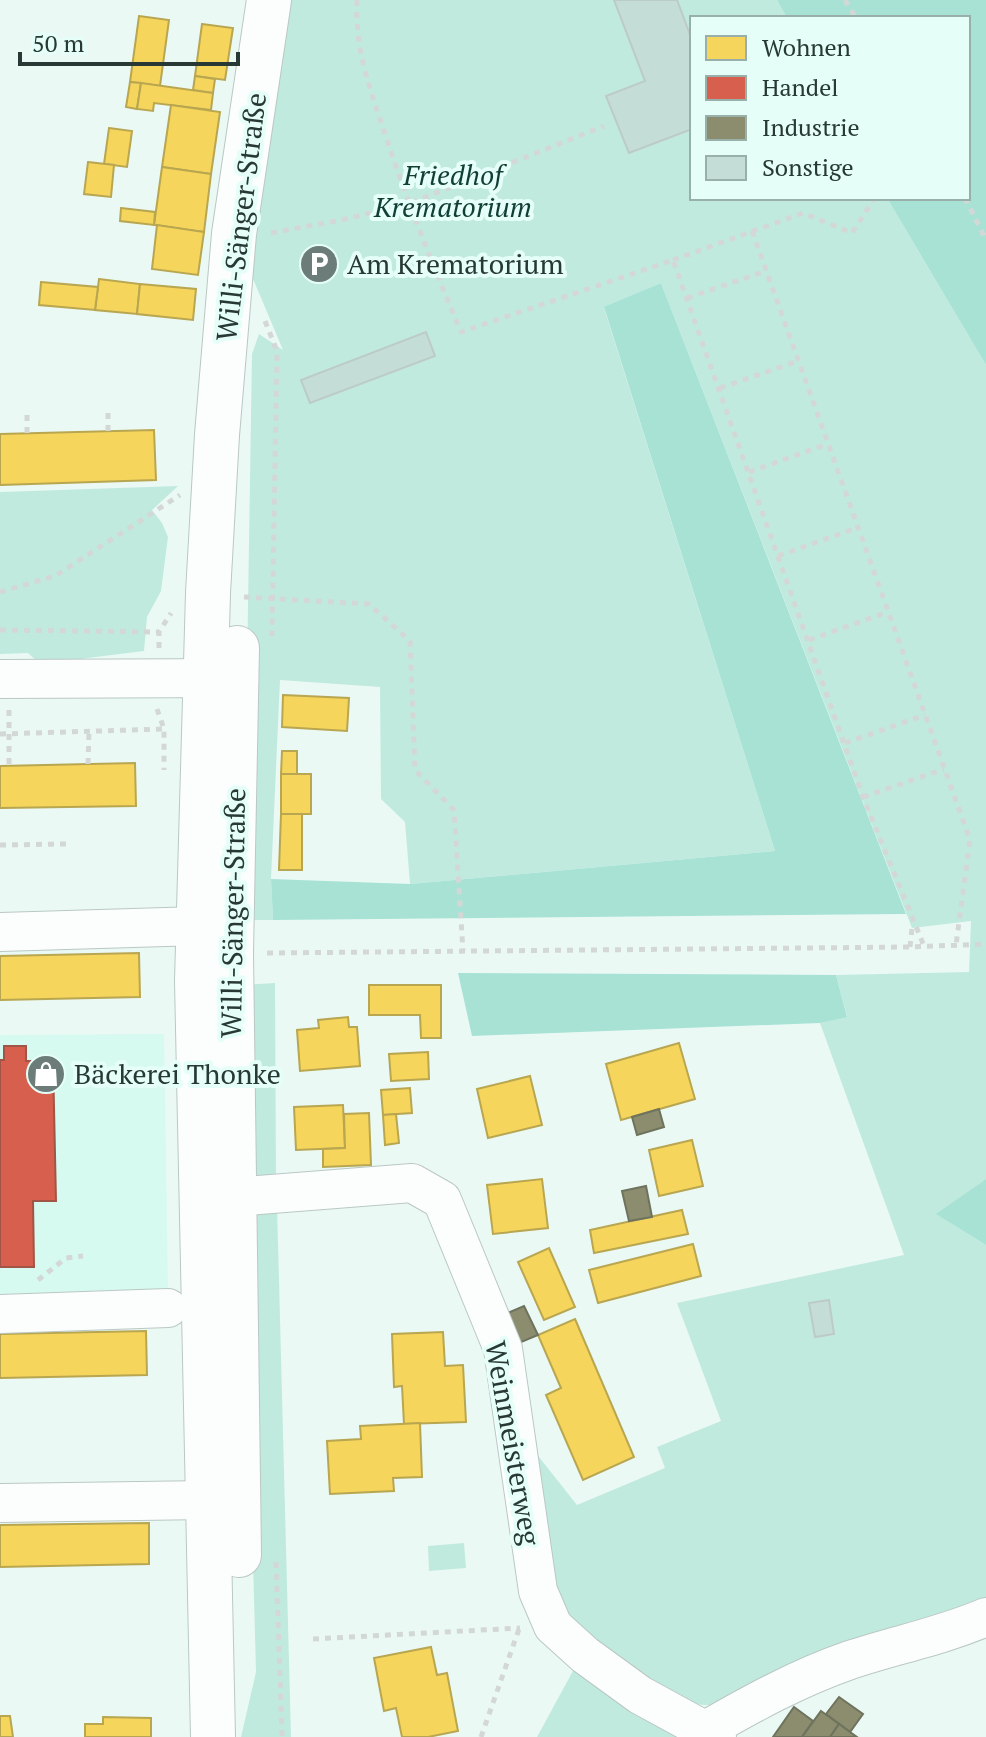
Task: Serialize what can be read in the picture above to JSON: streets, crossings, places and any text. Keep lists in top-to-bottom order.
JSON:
{
  "streets": {
    "main road": ["Willi-Sänger-Straße"],
    "street": ["Weinmeisterweg"]
  },
  "crossings": [
    ["Willi-Sänger-Straße", "Weinmeisterweg"]
  ],
  "parks": ["Friedhof Krematorium"],
  "places": {
    "parking": ["Am Krematorium"],
    "shop": ["Bäckerei Thonke"]
  },
  "legend": [
    "Wohnen",
    "Handel",
    "Industrie",
    "Sonstige"
  ],
  "scale_bar": "50 m"
}
